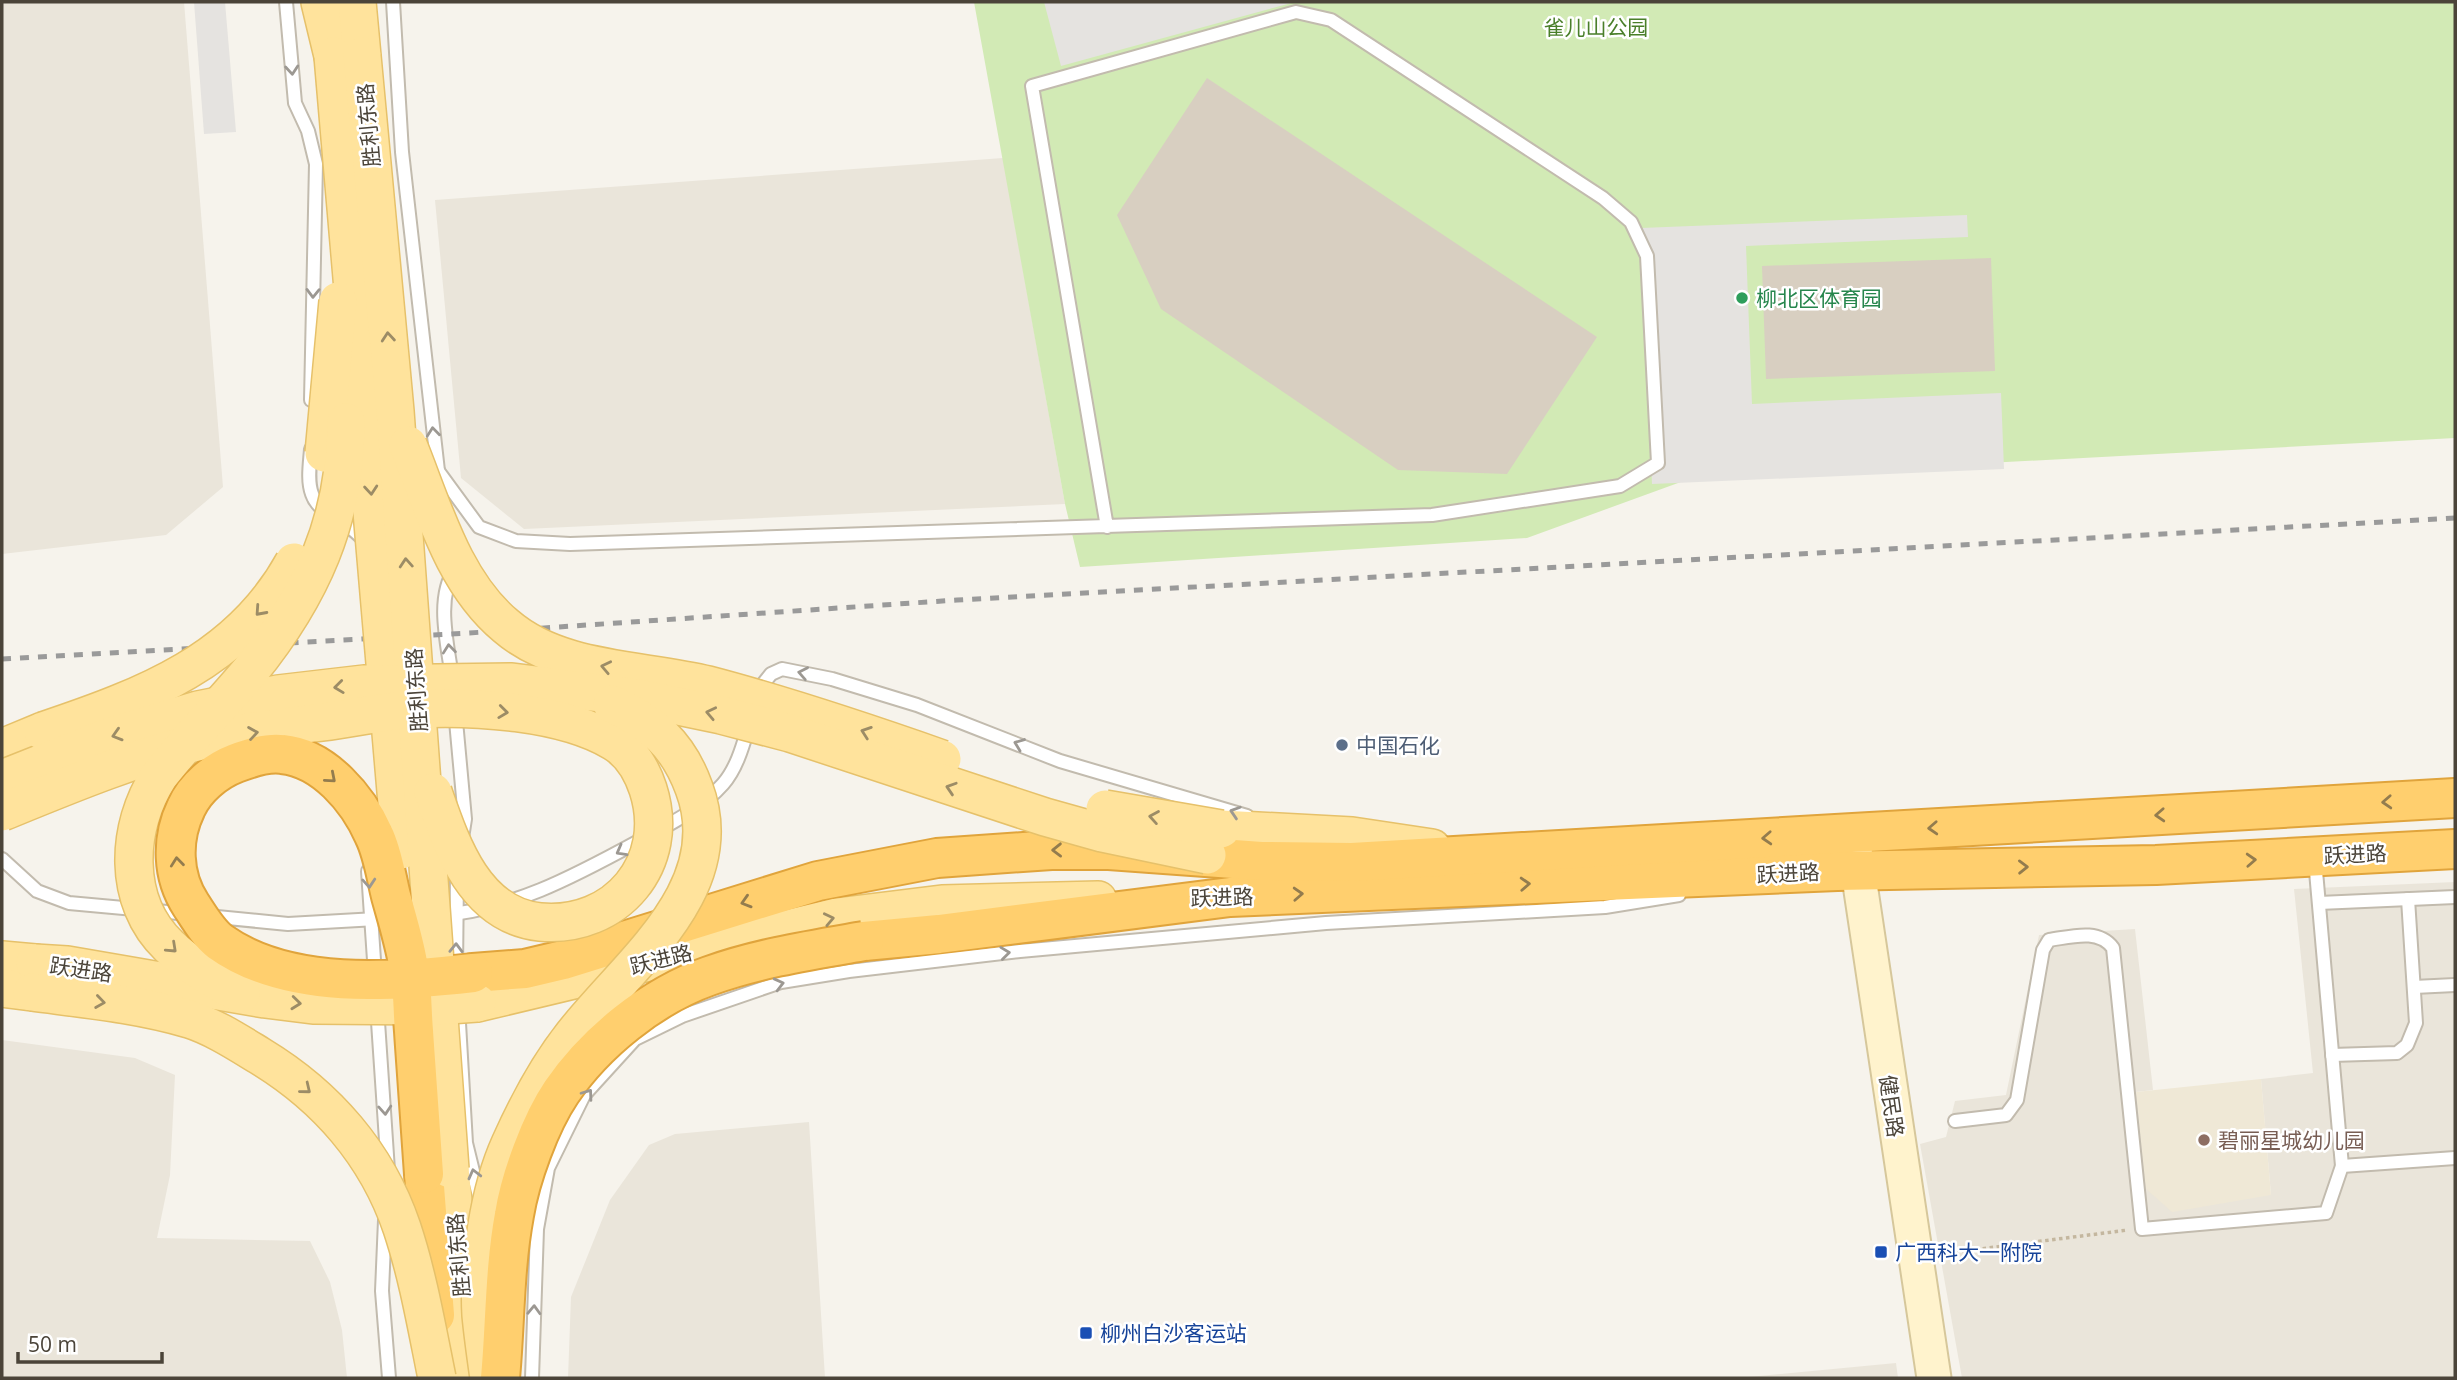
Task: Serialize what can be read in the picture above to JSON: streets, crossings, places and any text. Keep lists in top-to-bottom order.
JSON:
{
  "streets": {
    "highway": ["胜利东路", "跃进路"],
    "main road": ["健民路"]
  },
  "crossings": [
    ["跃进路", "健民路"]
  ],
  "parks": ["雀儿山公园"],
  "places": {
    "other": ["柳北区体育园", "中国石化", "碧丽星城幼儿园"],
    "transit": ["广西科大一附院", "柳州白沙客运站"]
  },
  "scale_bar": "50 m"
}
